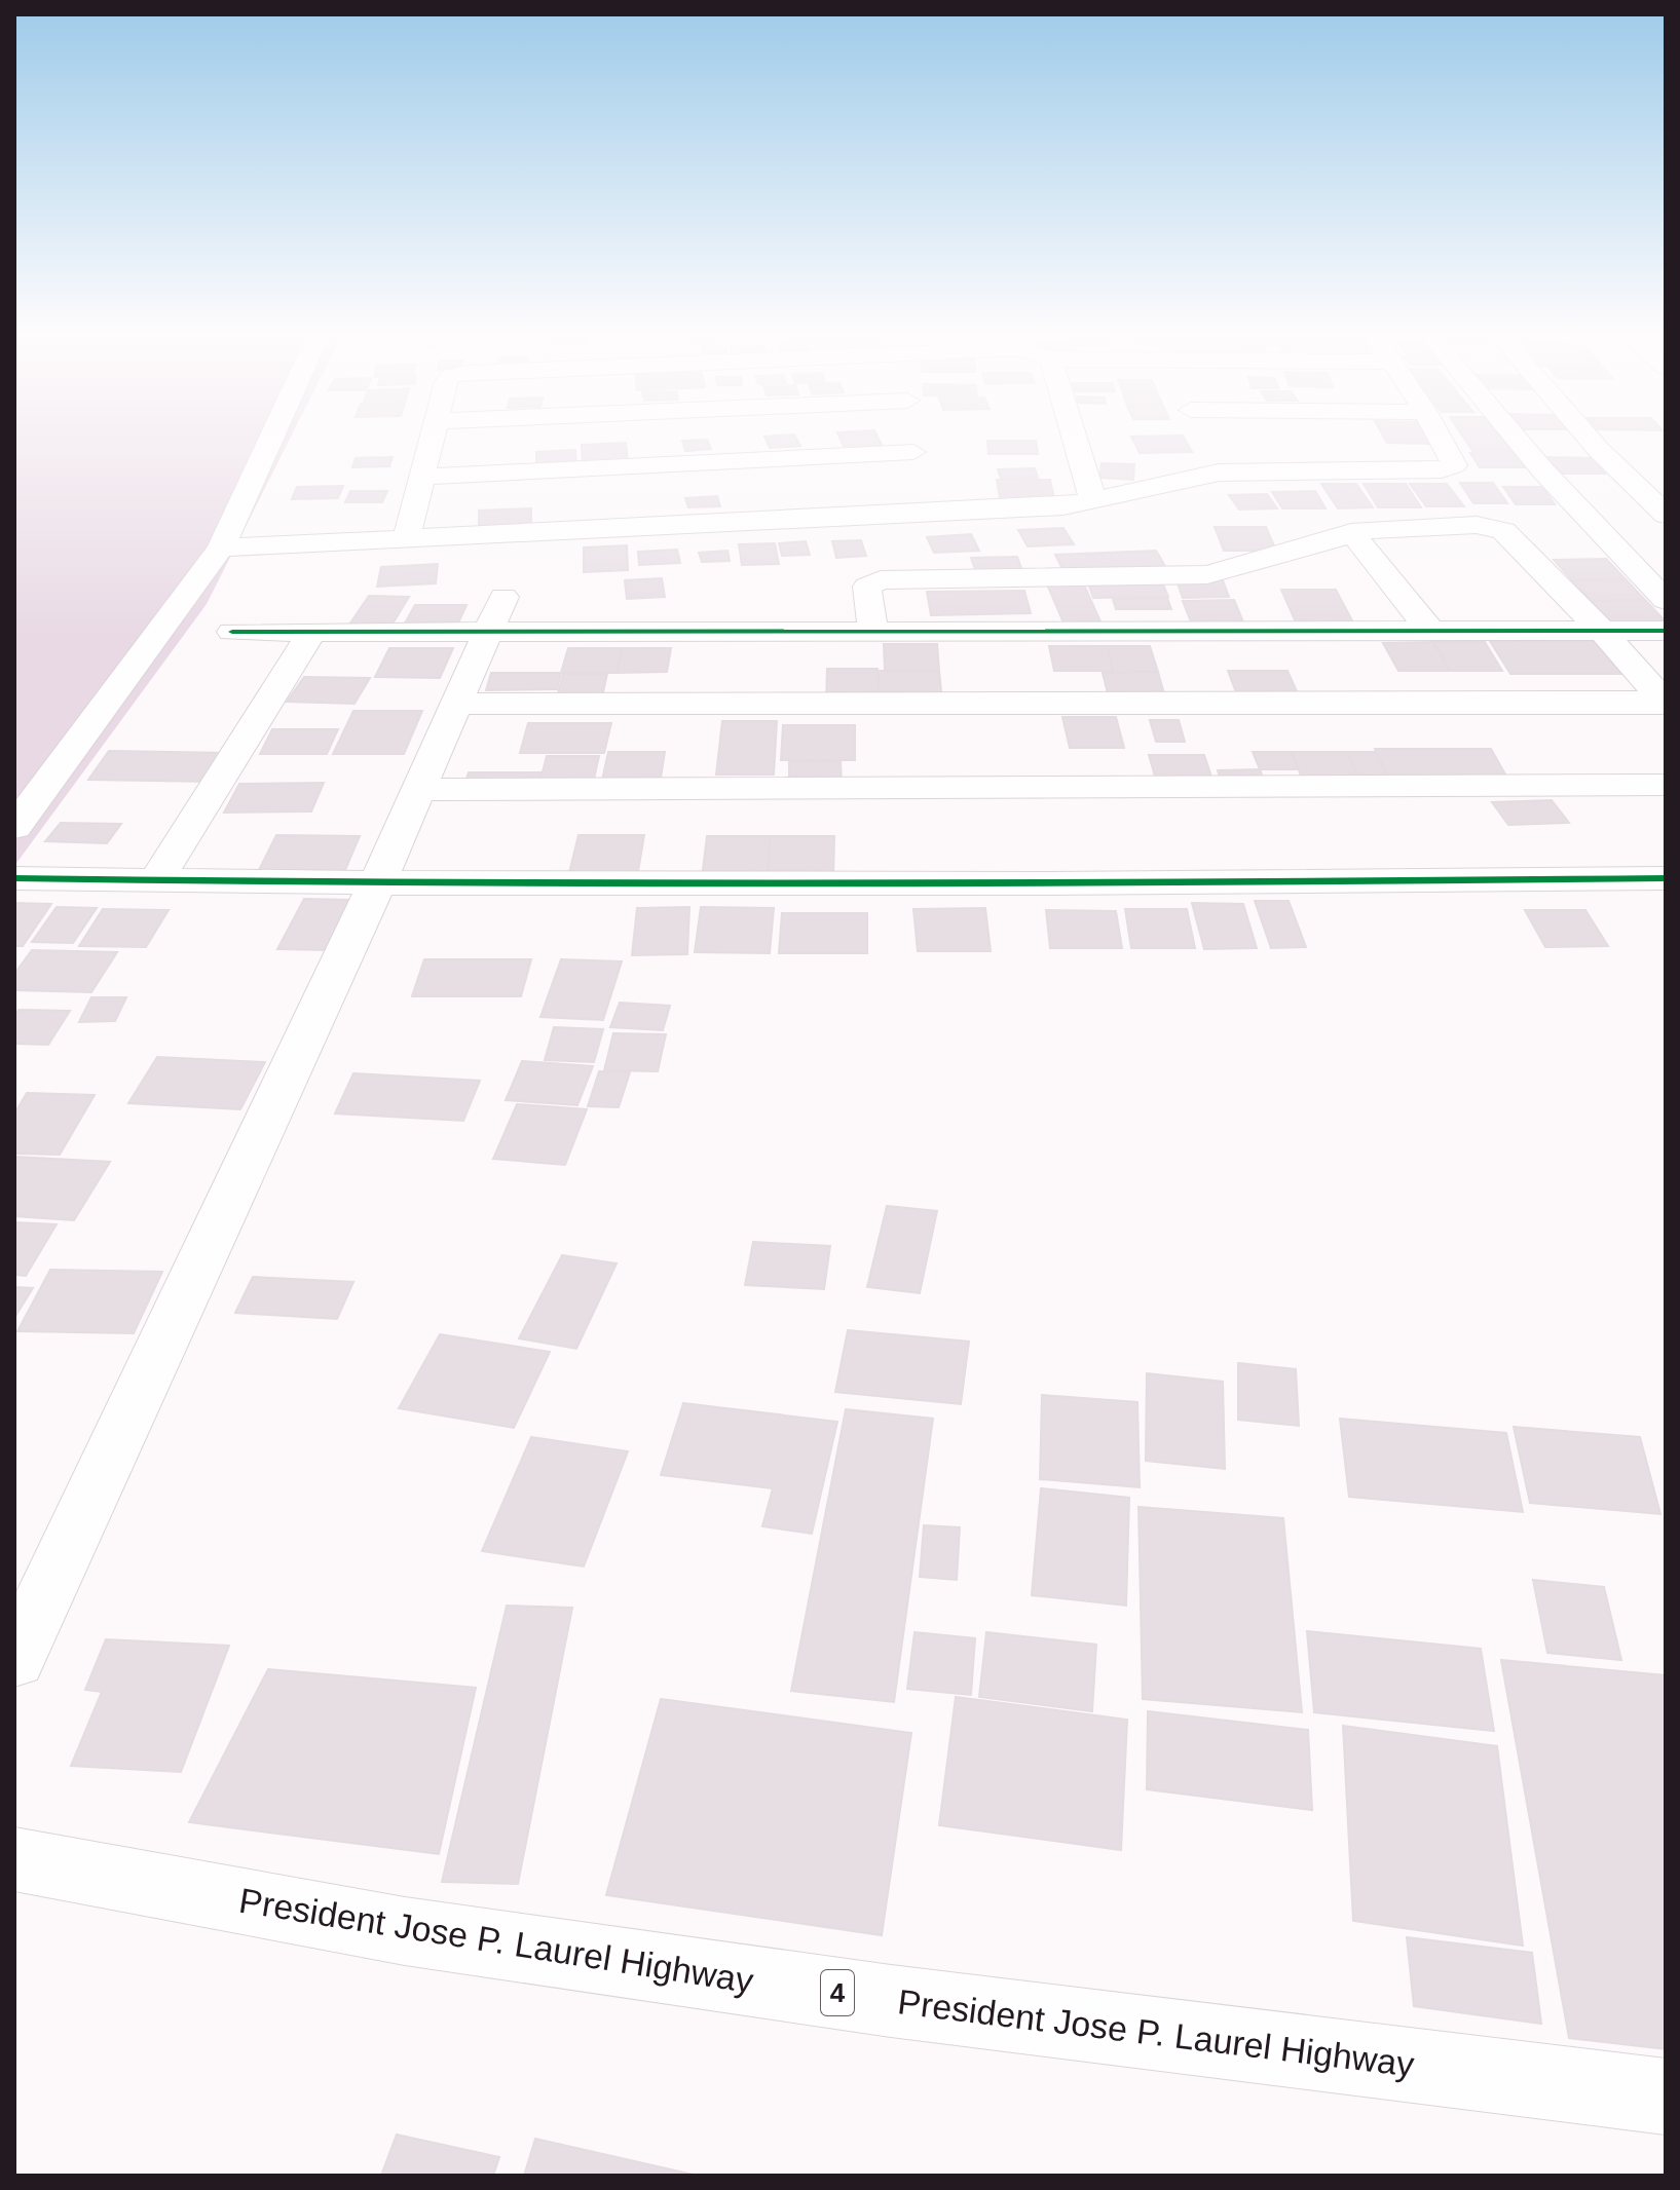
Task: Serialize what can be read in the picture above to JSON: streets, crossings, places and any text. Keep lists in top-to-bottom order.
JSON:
{
  "streets": {
    "main road": ["President Jose P. Laurel Highway", "4"]
  }
}
